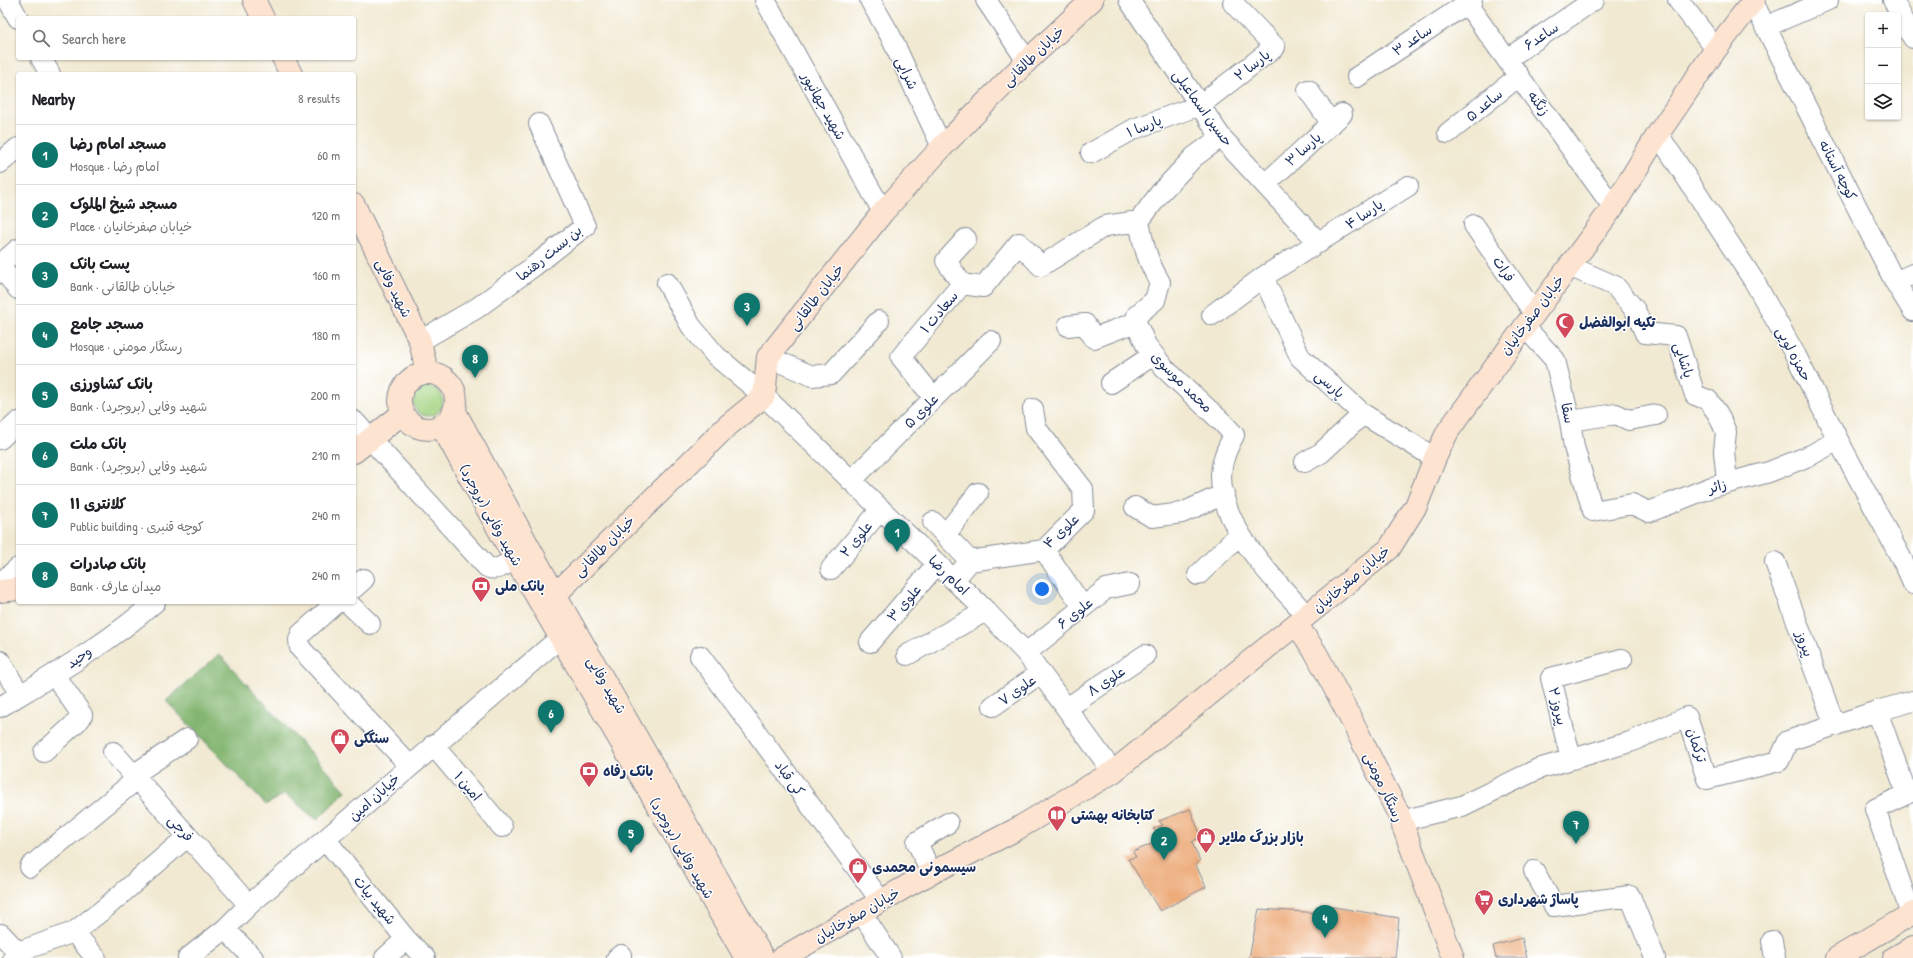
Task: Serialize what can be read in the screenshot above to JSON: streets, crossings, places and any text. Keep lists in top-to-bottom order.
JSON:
{
  "streets": {
    "main road": [
      "خیابان طالقانی",
      "شهید وفایی",
      "خیابان صفرخانیان",
      "شهید وفایی (بروجرد)",
      "رستگار مومنی"
    ],
    "street": [
      "ساعد۶",
      "ساعد ۳",
      "پارسا ۲",
      "شرایی",
      "زنگنه",
      "ساعد ۵",
      "شهید جهانپور",
      "حسین اسماعیلی",
      "پارسا ۱",
      "پارسا ۳",
      "کوچه آستانه",
      "پارسا ۴",
      "بن بست رهنما",
      "فرات",
      "سعادت ۱",
      "حمزه لویی",
      "پاشایی",
      "محمد موسوی",
      "پارسی",
      "علوی ۵",
      "سقا",
      "زائر",
      "علوی ۴",
      "علوی ۲",
      "امام رضا",
      "علوی ۳",
      "علوی ۶",
      "پیروز",
      "وحید",
      "علوی ۸",
      "علوی ۷",
      "پیروز ۲",
      "ترکمان",
      "کی قباد",
      "امین ۱",
      "خیابان امین",
      "فرجی",
      "شهید بیات"
    ]
  },
  "crossings": [
    ["ساعد۶", "زنگنه"],
    ["ساعد ۳", "زنگنه"],
    ["خیابان طالقانی", "شرایی"],
    ["خیابان طالقانی", "شهید جهانپور"],
    ["خیابان طالقانی", "شهید وفایی"],
    ["خیابان طالقانی", "امام رضا"],
    ["پارسا ۲", "حسین اسماعیلی"],
    ["پارسا ۲", "پارسا ۱"],
    ["زنگنه", "ساعد ۵"],
    ["زنگنه", "خیابان صفرخانیان"],
    ["حسین اسماعیلی", "پارسا ۱"],
    ["حسین اسماعیلی", "پارسا ۳"],
    ["حسین اسماعیلی", "پارسا ۴"],
    ["پارسا ۴", "پارسی"],
    ["بن بست رهنما", "شهید وفایی"],
    ["فرات", "خیابان صفرخانیان"],
    ["فرات", "سقا"],
    ["شهید وفایی", "شهید وفایی (بروجرد)"],
    ["سعادت ۱", "علوی ۵"],
    ["خیابان صفرخانیان", "حمزه لویی"],
    ["خیابان صفرخانیان", "پاشایی"],
    ["خیابان صفرخانیان", "محمد موسوی"],
    ["خیابان صفرخانیان", "پارسی"],
    ["خیابان صفرخانیان", "سقا"],
    ["خیابان صفرخانیان", "امام رضا"],
    ["خیابان صفرخانیان", "کی قباد"],
    ["خیابان صفرخانیان", "رستگار مومنی"],
    ["حمزه لویی", "زائر"],
    ["پاشایی", "زائر"],
    ["محمد موسوی", "رستگار مومنی"],
    ["علوی ۵", "امام رضا"],
    ["سقا", "زائر"],
    ["شهید وفایی (بروجرد)", "خیابان امین"],
    ["علوی ۲", "امام رضا"],
    ["امام رضا", "علوی ۳"],
    ["امام رضا", "علوی ۶"],
    ["امام رضا", "علوی ۸"],
    ["امام رضا", "علوی ۷"],
    ["پیروز", "ترکمان"],
    ["پیروز ۲", "ترکمان"],
    ["ترکمان", "رستگار مومنی"],
    ["امین ۱", "خیابان امین"],
    ["خیابان امین", "فرجی"],
    ["خیابان امین", "شهید بیات"]
  ],
  "places": {
    "mosque": ["تکیه ابوالفضل"],
    "bank": ["بانک ملی", "بانک رفاه"],
    "shop": ["سنگکی", "بازار بزرگ ملایر", "سیسمونی محمدی"],
    "library": ["کتابخانه بهشتی"],
    "supermarket": ["پاساژ شهرداری"]
  },
  "page": {
    "map_buttons": ["+", "−"],
    "search": "Search here",
    "heading": ["Nearby", "8 results"],
    "list": [
      {
        "mark": "1",
        "name": "مسجد امام رضا",
        "note": "Mosque · امام رضا",
        "value": "60 m"
      },
      {
        "mark": "2",
        "name": "مسجد شیخ الملوک",
        "note": "Place · خیابان صفرخانیان",
        "value": "120 m"
      },
      {
        "mark": "3",
        "name": "پست بانک",
        "note": "Bank · خیابان طالقانی",
        "value": "160 m"
      },
      {
        "mark": "4",
        "name": "مسجد جامع",
        "note": "Mosque · رستگار مومنی",
        "value": "180 m"
      },
      {
        "mark": "5",
        "name": "بانک کشاورزی",
        "note": "Bank · شهید وفایی (بروجرد)",
        "value": "200 m"
      },
      {
        "mark": "6",
        "name": "بانک ملت",
        "note": "Bank · شهید وفایی (بروجرد)",
        "value": "210 m"
      },
      {
        "mark": "7",
        "name": "کلانتری ۱۱",
        "note": "Public building · کوچه قنبری",
        "value": "240 m"
      },
      {
        "mark": "8",
        "name": "بانک صادرات",
        "note": "Bank · میدان عارف",
        "value": "240 m"
      }
    ],
    "pins": [
      "3",
      "8",
      "1",
      "6",
      "7",
      "5",
      "2",
      "4"
    ]
  }
}
